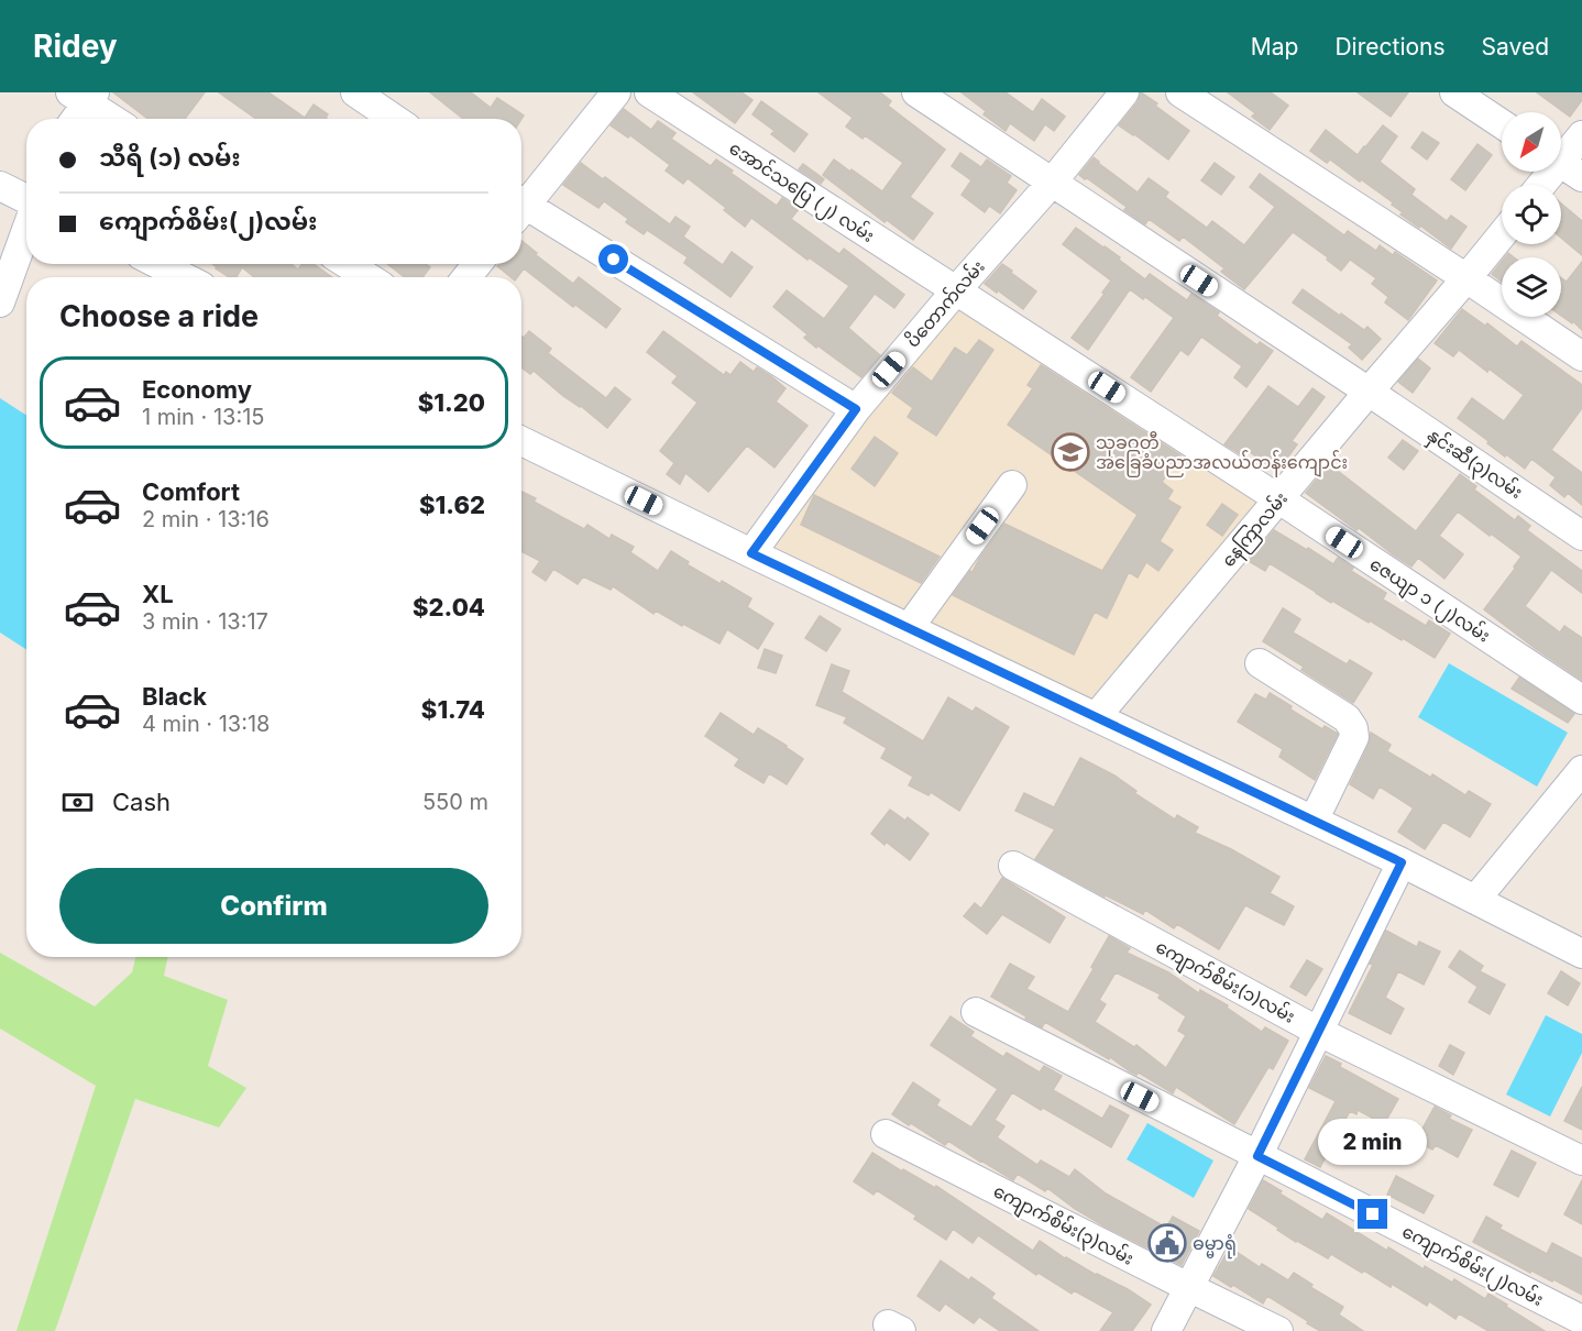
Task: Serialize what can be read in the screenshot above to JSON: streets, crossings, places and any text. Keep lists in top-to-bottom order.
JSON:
{
  "streets": {
    "street": [
      "အောင်သပြေ (၂) လမ်း",
      "ပိတောက်လမ်း",
      "နှင်းဆီ(၃)လမ်း",
      "နေကြာလမ်း",
      "ဇေယျာ ၁ (၂)လမ်း",
      "ကျောက်စိမ်း(၁)လမ်း",
      "ကျောက်စိမ်း(၃)လမ်း",
      "ကျောက်စိမ်း(၂)လမ်း"
    ]
  },
  "crossings": [
    ["အောင်သပြေ (၂) လမ်း", "ပိတောက်လမ်း"],
    ["အောင်သပြေ (၂) လမ်း", "နေကြာလမ်း"],
    ["အောင်သပြေ (၂) လမ်း", "ဇေယျာ ၁ (၂)လမ်း"],
    ["ပိတောက်လမ်း", "နှင်းဆီ(၃)လမ်း"],
    ["နှင်းဆီ(၃)လမ်း", "နေကြာလမ်း"],
    ["နေကြာလမ်း", "ဇေယျာ ၁ (၂)လမ်း"]
  ],
  "places": {
    "school or university": ["သုခဝတီ အခြေခံပညာအလယ်တန်းကျောင်း"],
    "public building": ["ဓမ္မာရုံ"]
  },
  "north": "bottom left",
  "page": {
    "header": "Ridey",
    "nav": ["Map", "Directions", "Saved"],
    "banner": ["သီရိ (၁) လမ်း", "ကျောက်စိမ်း(၂)လမ်း"],
    "heading": "Choose a ride",
    "list": [
      {
        "name": "Economy",
        "note": "1 min · 13:15",
        "value": "$1.20"
      },
      {
        "name": "Comfort",
        "note": "2 min · 13:16",
        "value": "$1.62"
      },
      {
        "name": "XL",
        "note": "3 min · 13:17",
        "value": "$2.04"
      },
      {
        "name": "Black",
        "note": "4 min · 13:18",
        "value": "$1.74"
      }
    ],
    "pay": ["Cash", "550 m"],
    "buttons": "Confirm",
    "bubble": "2 min"
  }
}
